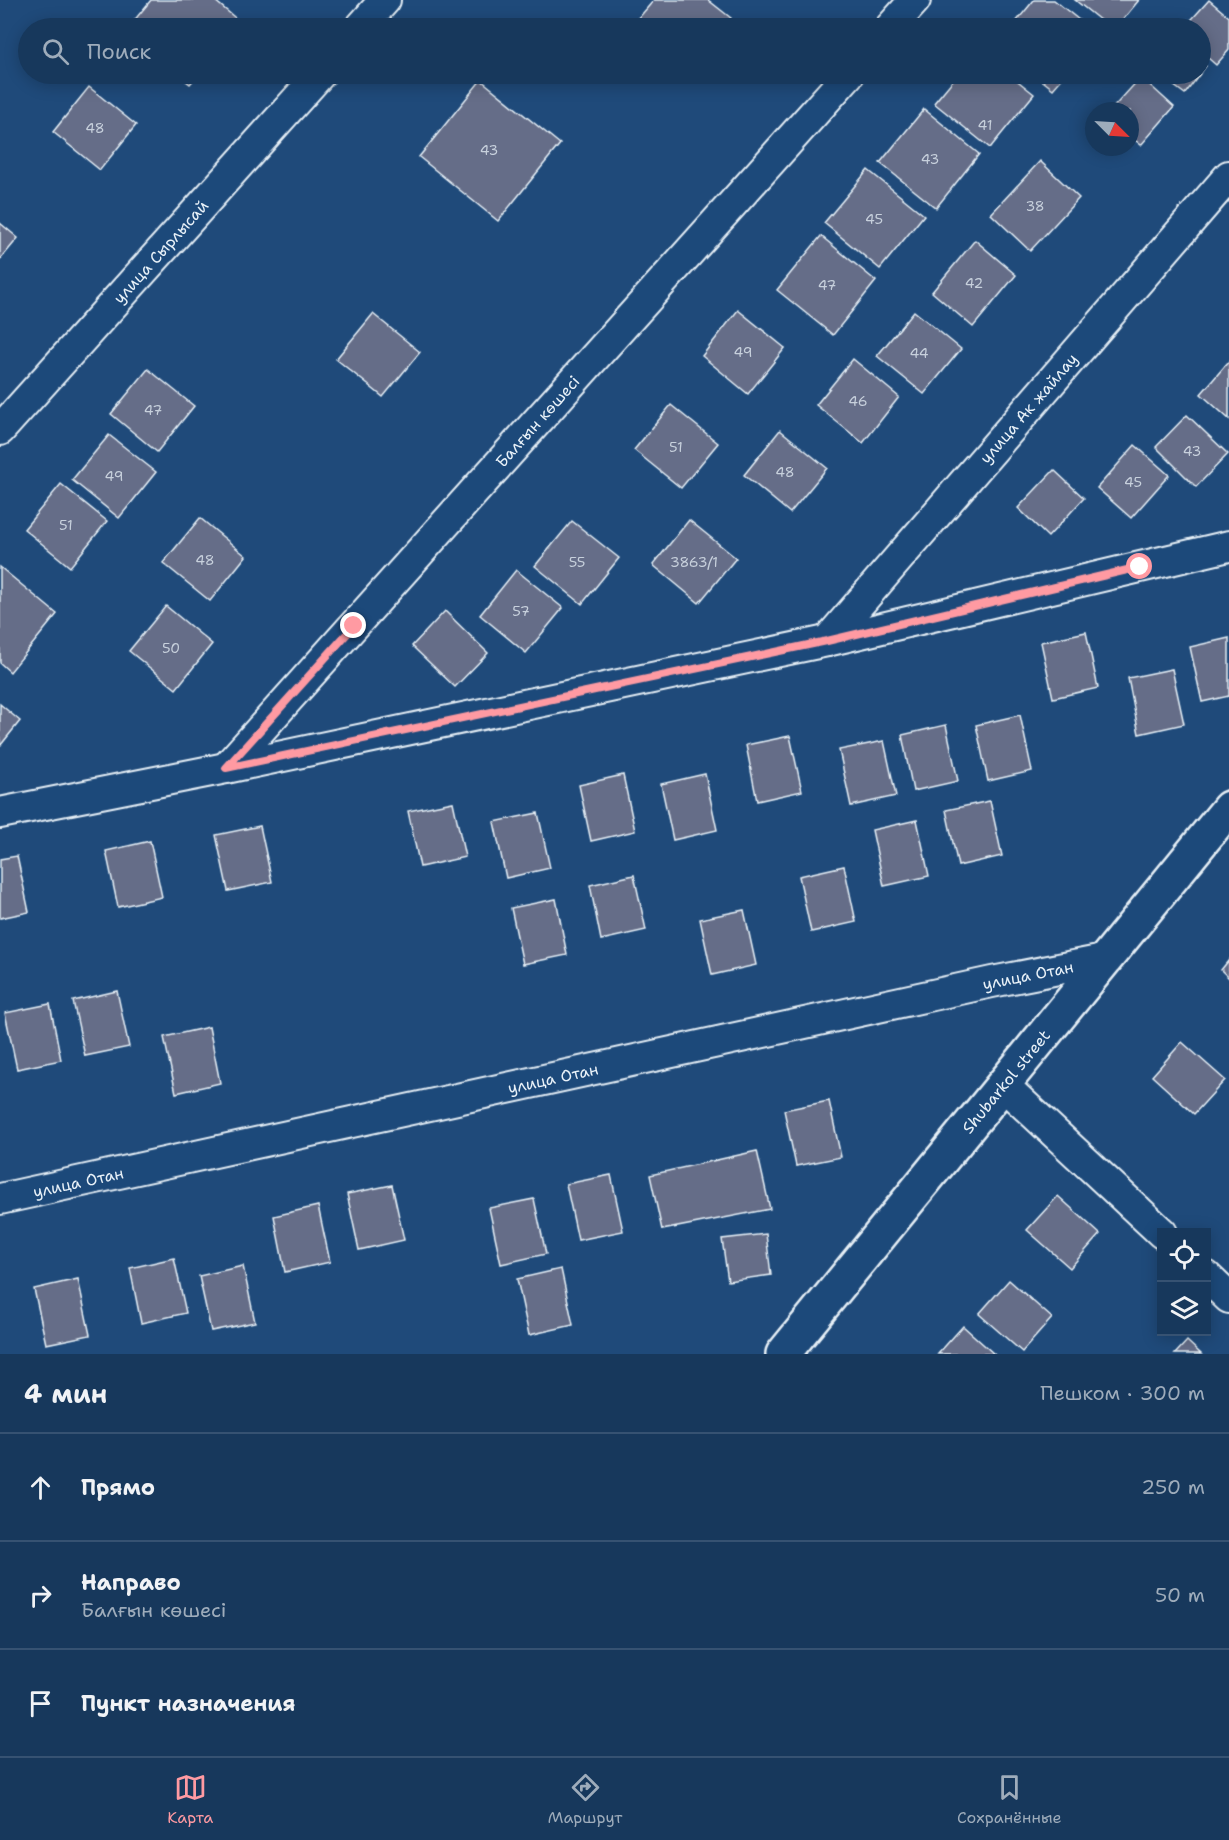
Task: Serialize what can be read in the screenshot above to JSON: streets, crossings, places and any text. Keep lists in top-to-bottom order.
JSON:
{
  "streets": {
    "street": [
      "улица Сырлысай",
      "улица Ак жайлау",
      "Балғын көшесі",
      "улица Отан",
      "Shubarkol street"
    ]
  },
  "crossings": [
    ["улица Отан", "Shubarkol street"]
  ],
  "house_numbers": [
    "41",
    "48",
    "43",
    "43",
    "38",
    "45",
    "42",
    "47",
    "49",
    "44",
    "46",
    "47",
    "51",
    "43",
    "48",
    "49",
    "45",
    "51",
    "48",
    "55",
    "3863/1",
    "57",
    "50"
  ],
  "north": "bottom right",
  "page": {
    "search": "Поиск",
    "heading": ["4 мин", "Пешком · 300 m"],
    "list": [
      ["Прямо", "250 m"],
      ["Направо", "Балғын көшесі", "50 m"],
      "Пункт назначения"
    ],
    "nav": ["Карта", "Маршрут", "Сохранённые"]
  }
}
